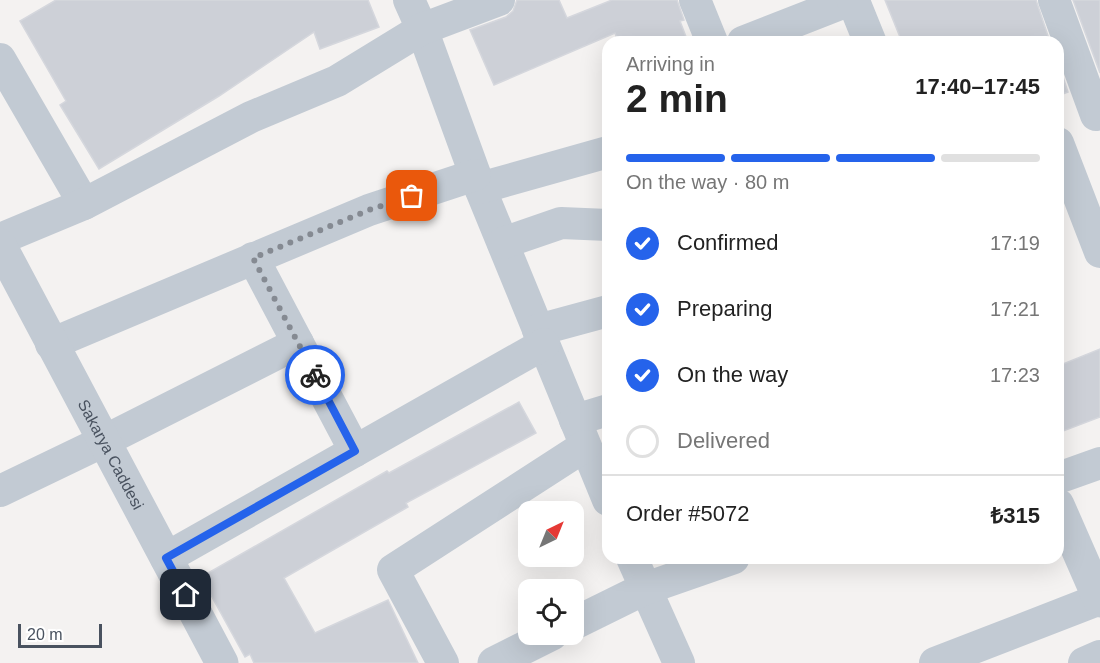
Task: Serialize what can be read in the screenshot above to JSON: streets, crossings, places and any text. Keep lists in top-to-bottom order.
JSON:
{
  "streets": {
    "street": ["Sakarya Caddesi"]
  },
  "scale_bar": "20 m",
  "north": "top right",
  "page": {
    "heading": ["2 min", "Arriving in", "17:40–17:45"],
    "panel": ["Order #5072", "₺315"],
    "bar": "On the way · 80 m",
    "list": [
      ["Confirmed", "17:19"],
      ["Preparing", "17:21"],
      ["On the way", "17:23"],
      "Delivered"
    ],
    "scale": "20 m"
  }
}
